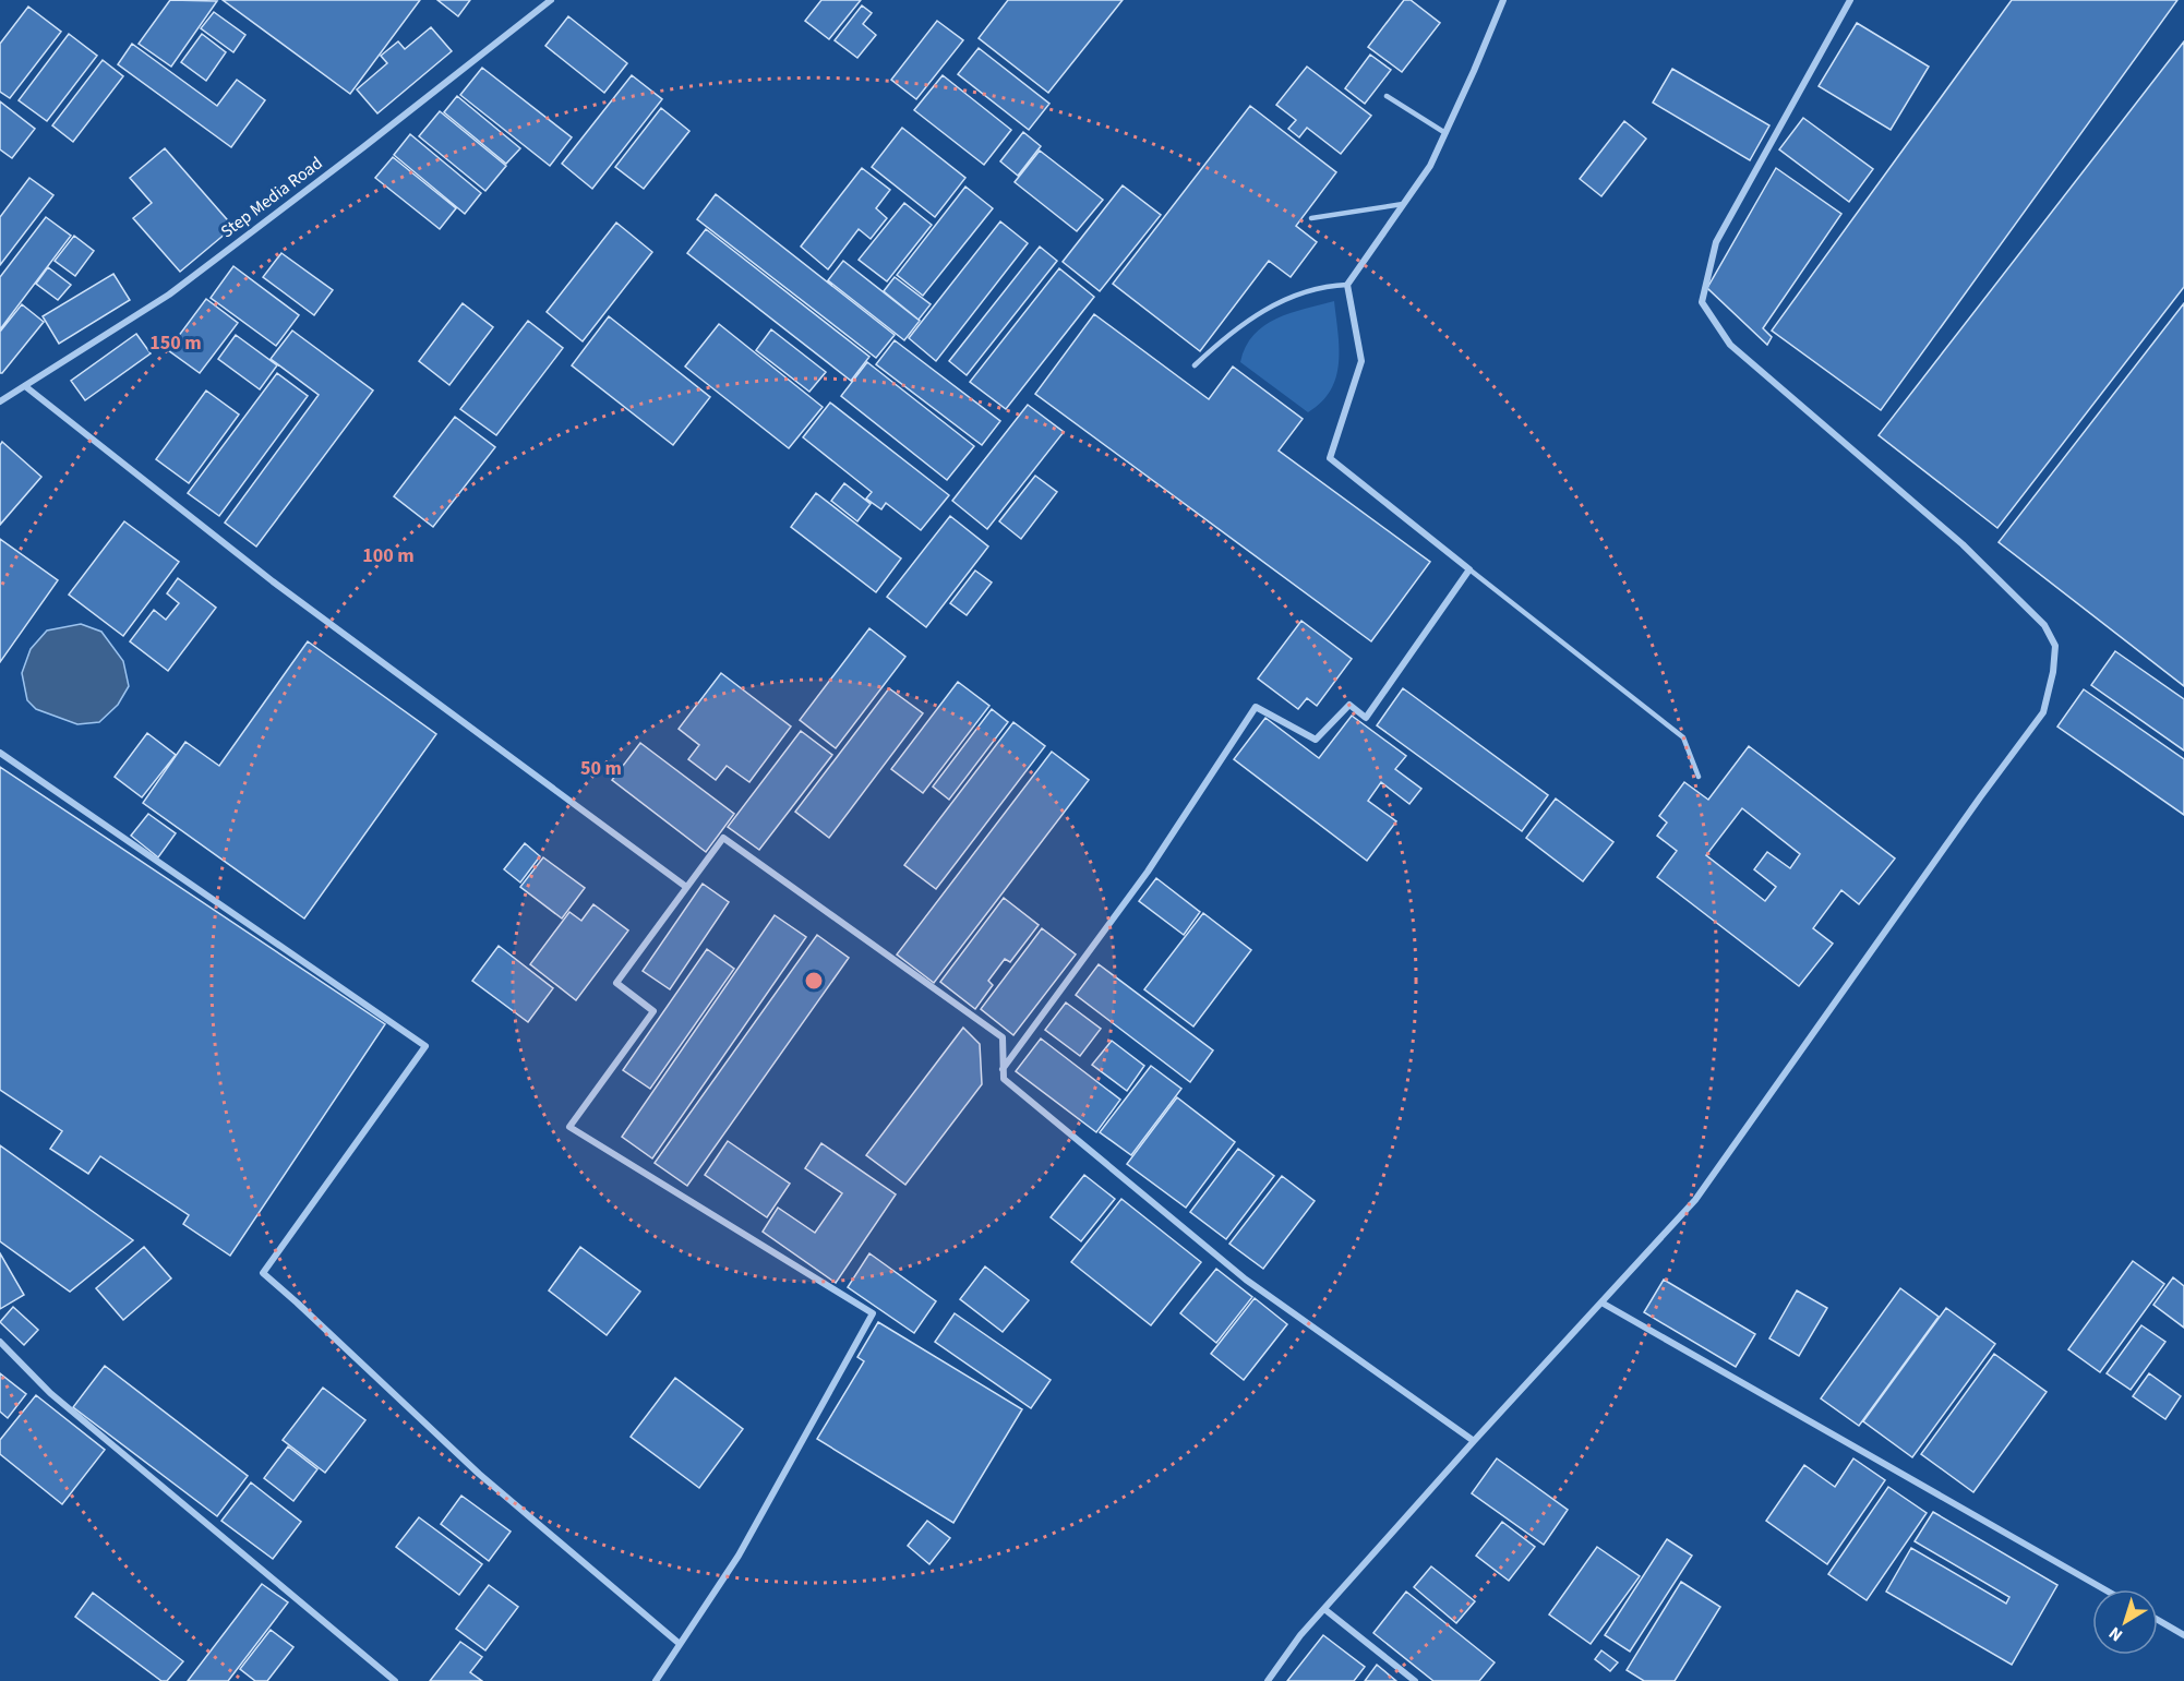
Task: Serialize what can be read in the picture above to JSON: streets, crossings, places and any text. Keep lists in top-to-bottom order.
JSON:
{
  "streets": {
    "street": ["Step Media Road"]
  },
  "north": "bottom left",
  "rings": ["150 m", "100 m", "50 m"]
}
